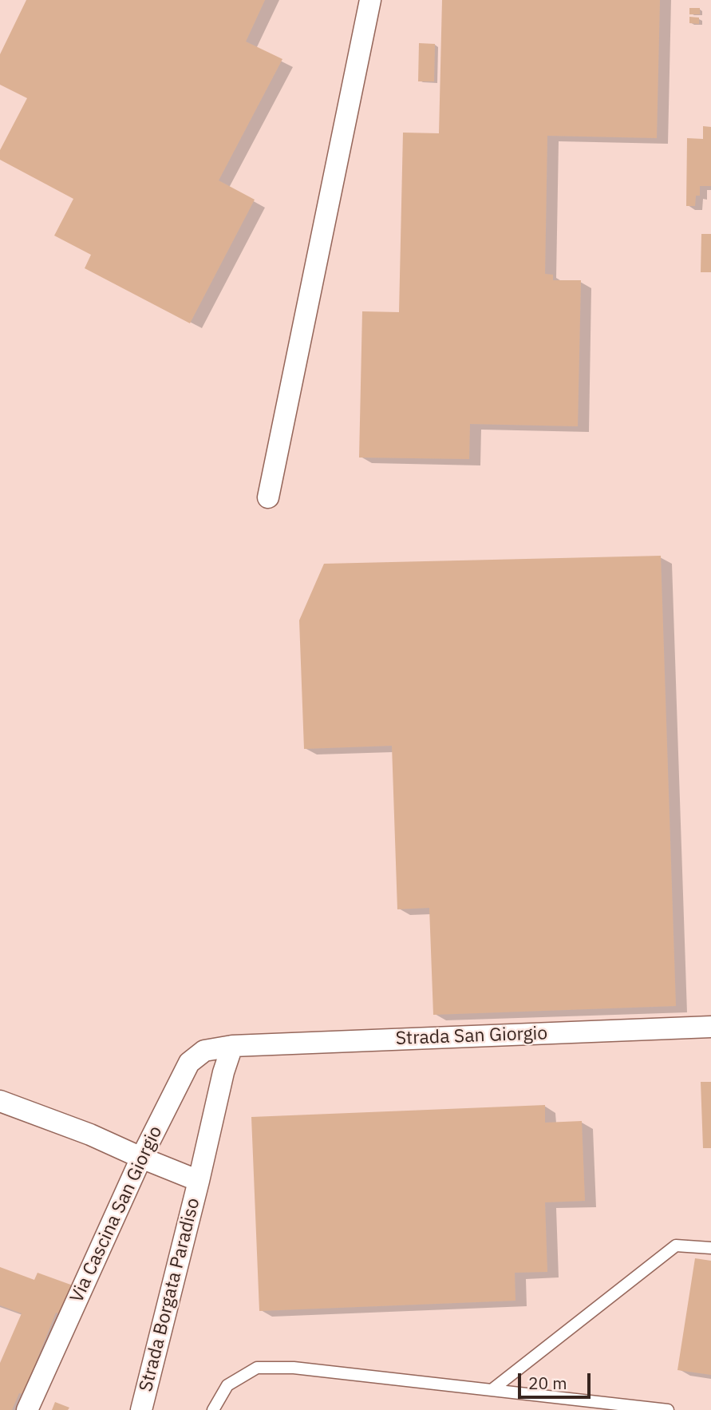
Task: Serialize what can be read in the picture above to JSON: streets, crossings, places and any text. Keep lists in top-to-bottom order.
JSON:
{
  "streets": {
    "street": ["Strada San Giorgio", "Via Cascina San Giorgio", "Strada Borgata Paradiso"]
  },
  "crossings": [
    ["Strada San Giorgio", "Via Cascina San Giorgio"],
    ["Strada San Giorgio", "Strada Borgata Paradiso"],
    ["Via Cascina San Giorgio", "Strada Borgata Paradiso"]
  ],
  "scale_bar": "20 m"
}
